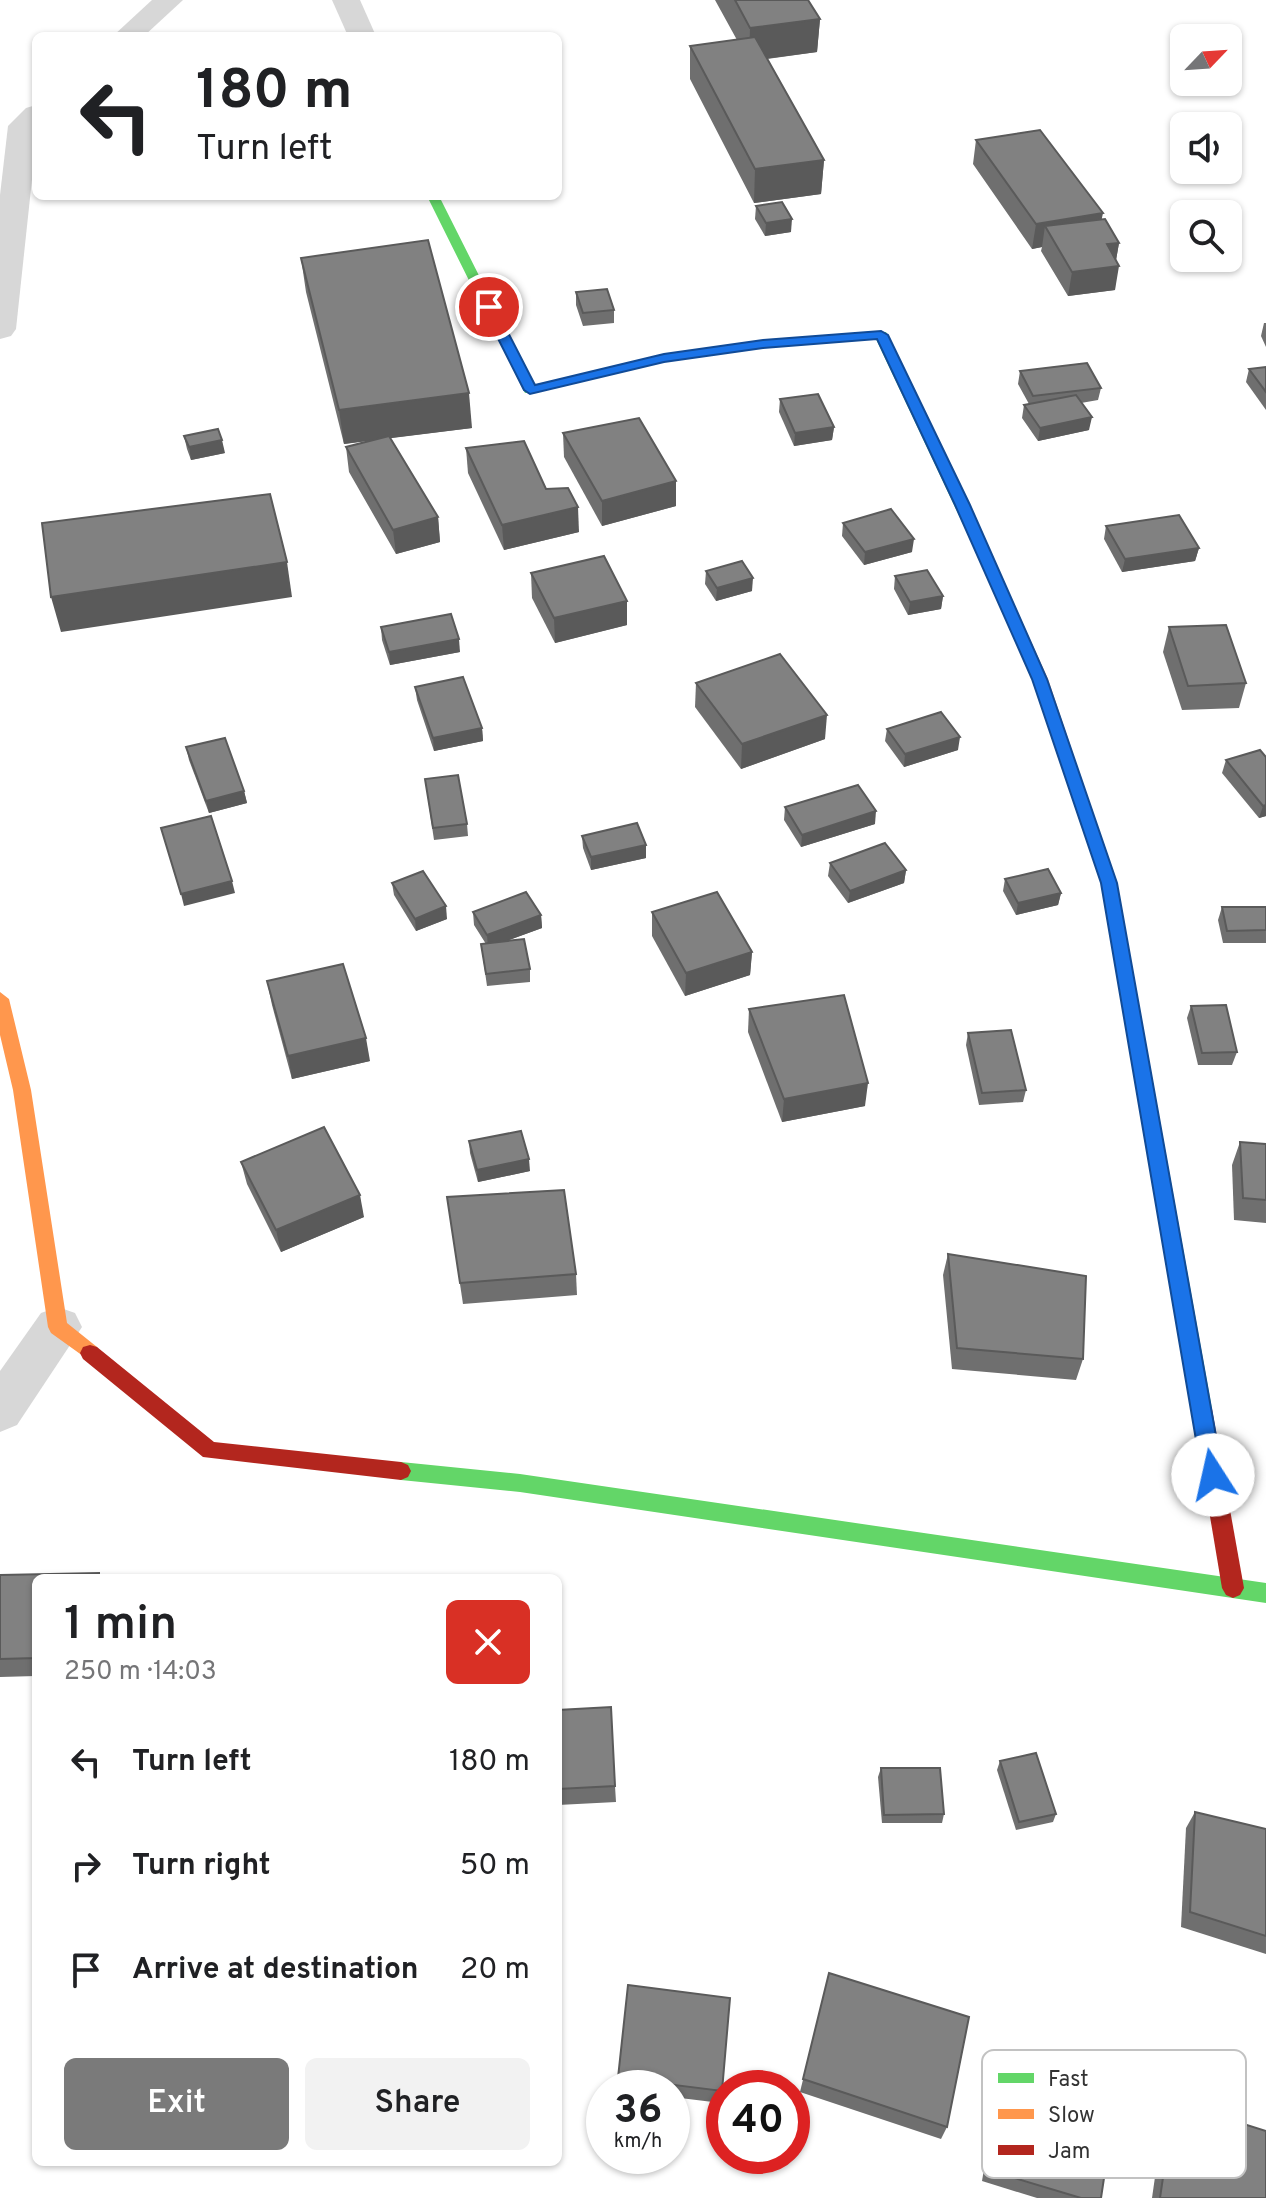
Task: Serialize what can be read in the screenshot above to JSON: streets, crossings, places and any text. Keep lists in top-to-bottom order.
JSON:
{
  "legend": ["Fast", "Slow", "Jam"],
  "north": "top right",
  "page": {
    "turn": ["180 m", "Turn left"],
    "heading": ["1 min", "250 m · 14:03"],
    "list": [
      {
        "name": "Turn left",
        "value": "180 m"
      },
      {
        "name": "Turn right",
        "value": "50 m"
      },
      {
        "name": "Arrive at destination",
        "value": "20 m"
      }
    ],
    "buttons": ["Exit", "Share"],
    "speed": "36 km/h",
    "limit": "40"
  }
}
